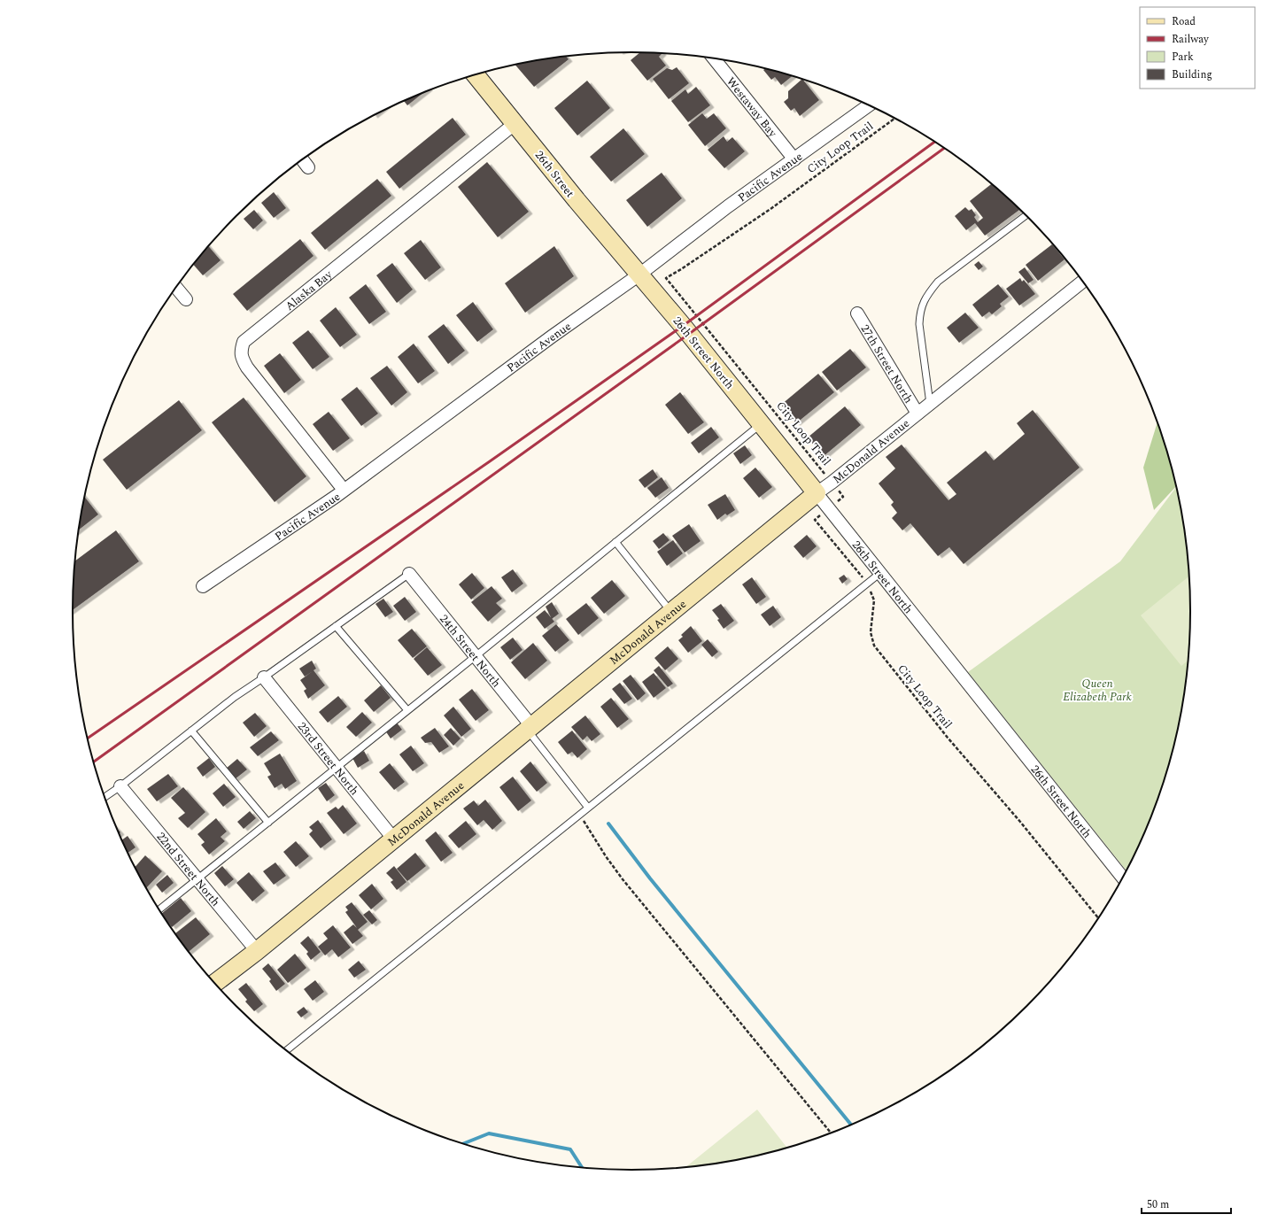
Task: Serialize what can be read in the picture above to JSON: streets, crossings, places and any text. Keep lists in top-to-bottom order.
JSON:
{
  "streets": {
    "street": [
      "Westaway Bay",
      "26th Street",
      "Pacific Avenue",
      "Alaska Bay",
      "26th Street North",
      "27th Street North",
      "McDonald Avenue",
      "24th Street North",
      "23rd Street North",
      "22nd Street North"
    ],
    "path": ["City Loop Trail"]
  },
  "crossings": [
    ["Westaway Bay", "Pacific Avenue"],
    ["City Loop Trail", "26th Street North"],
    ["City Loop Trail", "McDonald Avenue"],
    ["26th Street", "Pacific Avenue"],
    ["26th Street", "Alaska Bay"],
    ["26th Street", "26th Street North"],
    ["Pacific Avenue", "Alaska Bay"],
    ["Pacific Avenue", "26th Street North"],
    ["26th Street North", "McDonald Avenue"],
    ["27th Street North", "McDonald Avenue"],
    ["McDonald Avenue", "24th Street North"],
    ["McDonald Avenue", "23rd Street North"],
    ["McDonald Avenue", "22nd Street North"]
  ],
  "parks": ["Queen Elizabeth Park"],
  "legend": [
    "Road",
    "Railway",
    "Park",
    "Building"
  ],
  "scale_bar": "50 m"
}
